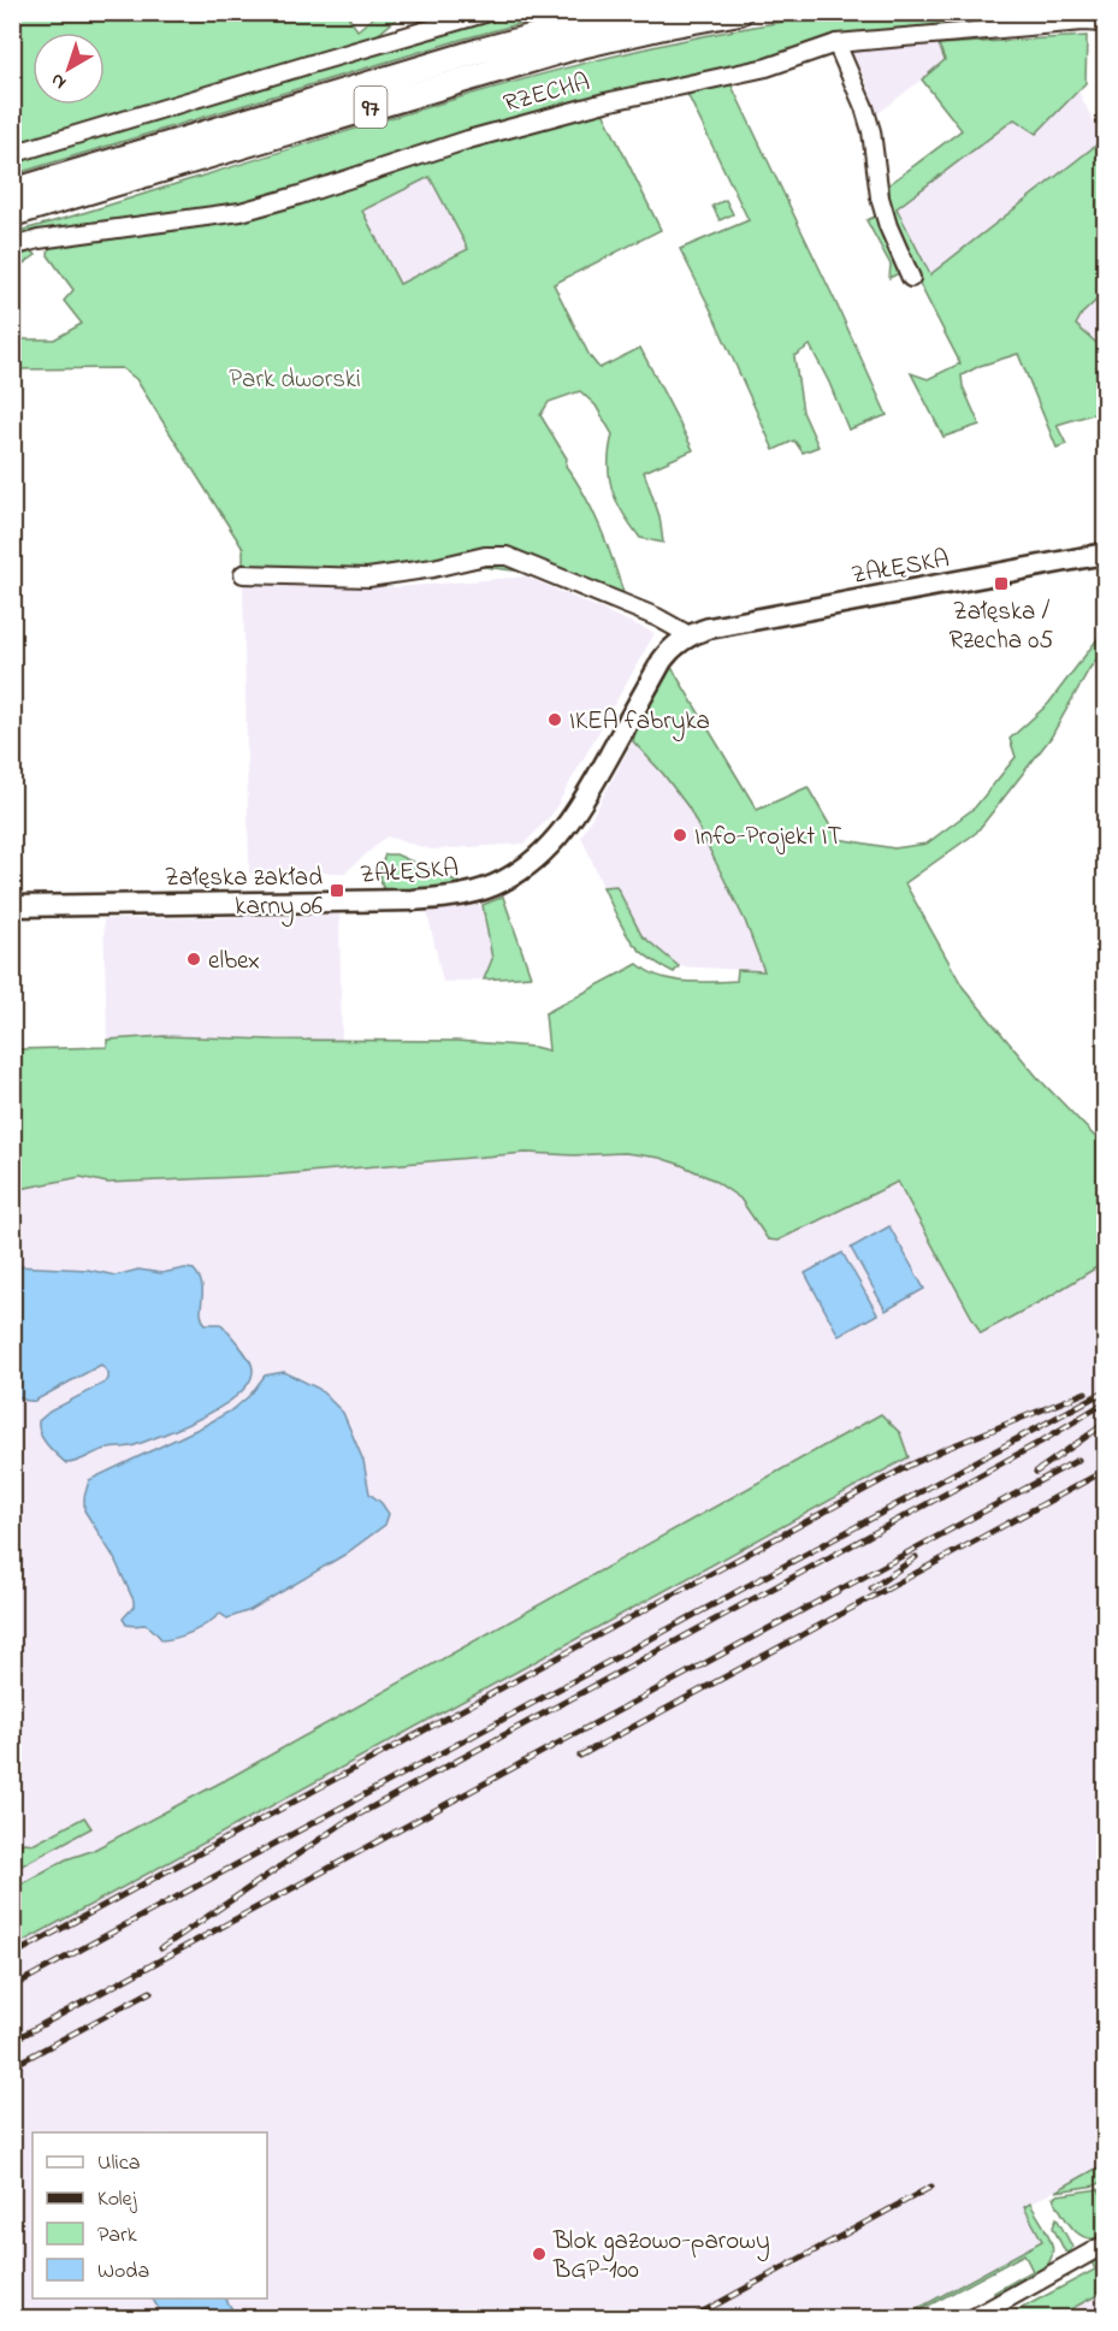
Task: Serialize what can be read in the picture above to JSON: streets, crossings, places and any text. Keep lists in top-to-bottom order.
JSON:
{
  "streets": {
    "main road": ["97"],
    "street": ["RZECHA", "ZAŁĘSKA"]
  },
  "parks": ["Park dworski"],
  "places": {
    "transit": ["Załęska / Rzecha 05", "Załęska zakład karny 06"],
    "other": [
      "IKEA fabryka",
      "Info-Projekt IT",
      "elbex",
      "Blok gazowo-parowy BGP-100"
    ]
  },
  "legend": [
    "Ulica",
    "Kolej",
    "Park",
    "Woda"
  ],
  "north": "bottom left"
}
